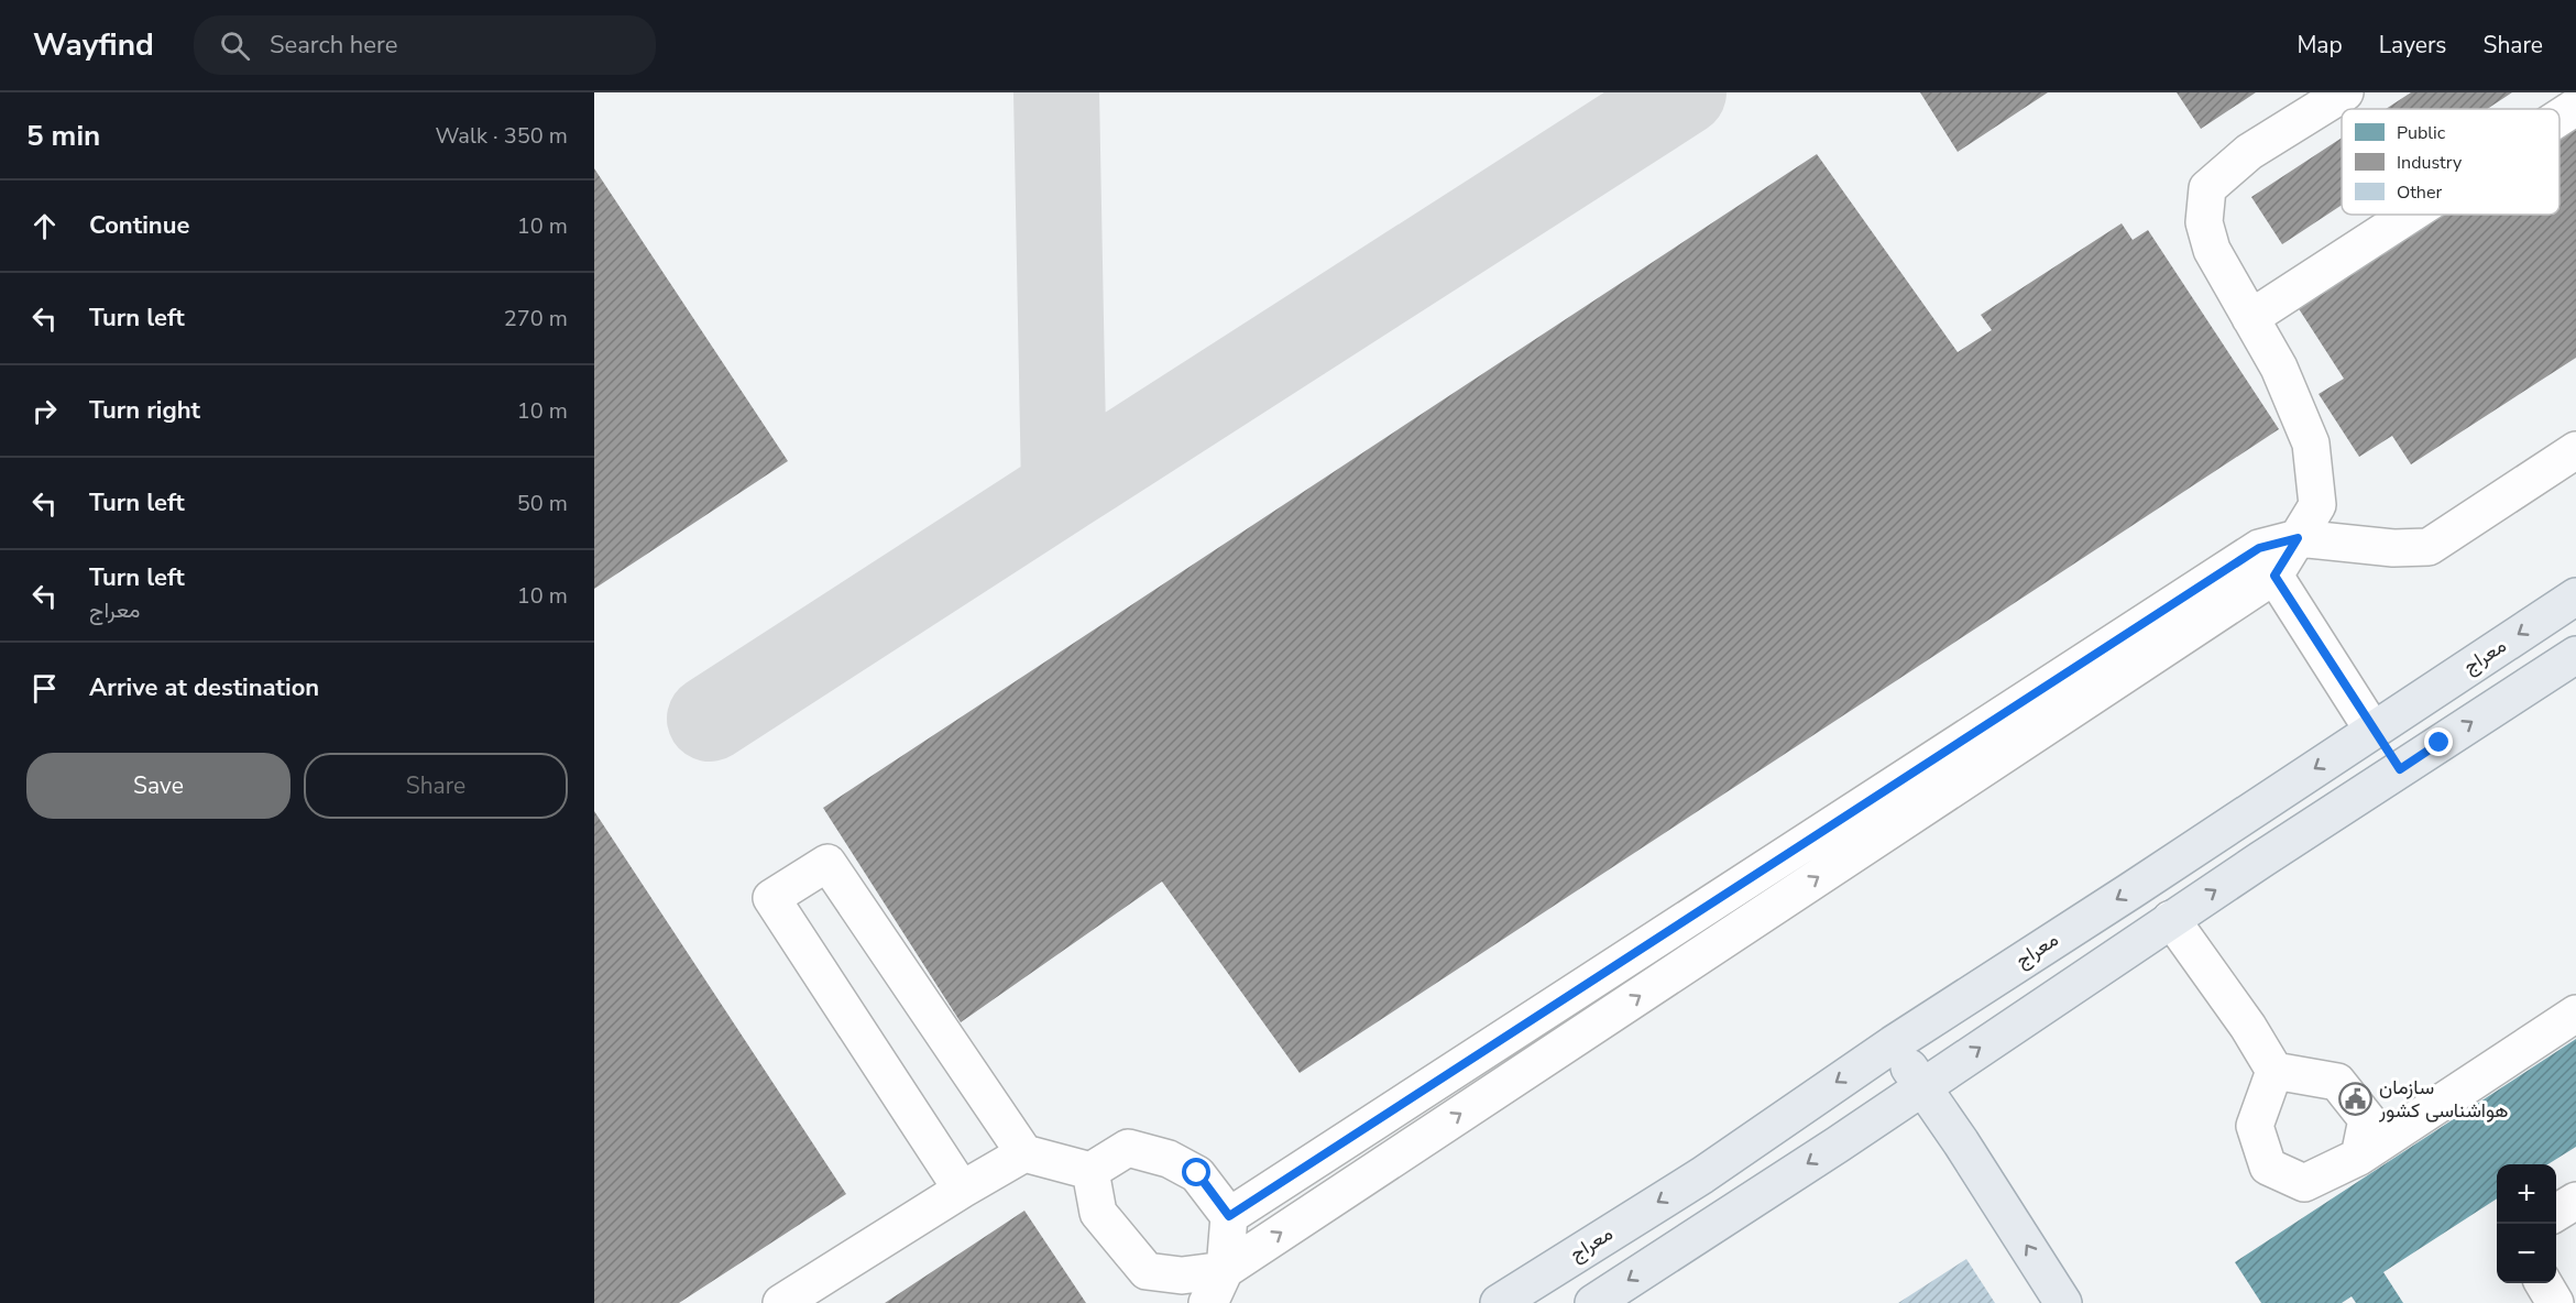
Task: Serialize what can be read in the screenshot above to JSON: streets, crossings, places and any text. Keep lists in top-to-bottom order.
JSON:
{
  "streets": {
    "main road": ["معراج"]
  },
  "places": {
    "public building": ["سازمان هواشناسی کشور"]
  },
  "legend": ["Public", "Industry", "Other"],
  "page": {
    "header": "Wayfind",
    "search": "Search here",
    "nav": ["Map", "Layers", "Share"],
    "heading": ["5 min", "Walk · 350 m"],
    "list": [
      ["Continue", "10 m"],
      ["Turn left", "270 m"],
      ["Turn right", "10 m"],
      ["Turn left", "50 m"],
      ["Turn left", "معراج", "10 m"],
      "Arrive at destination"
    ],
    "buttons": ["Save", "Share"],
    "map_buttons": ["+", "−"]
  }
}
